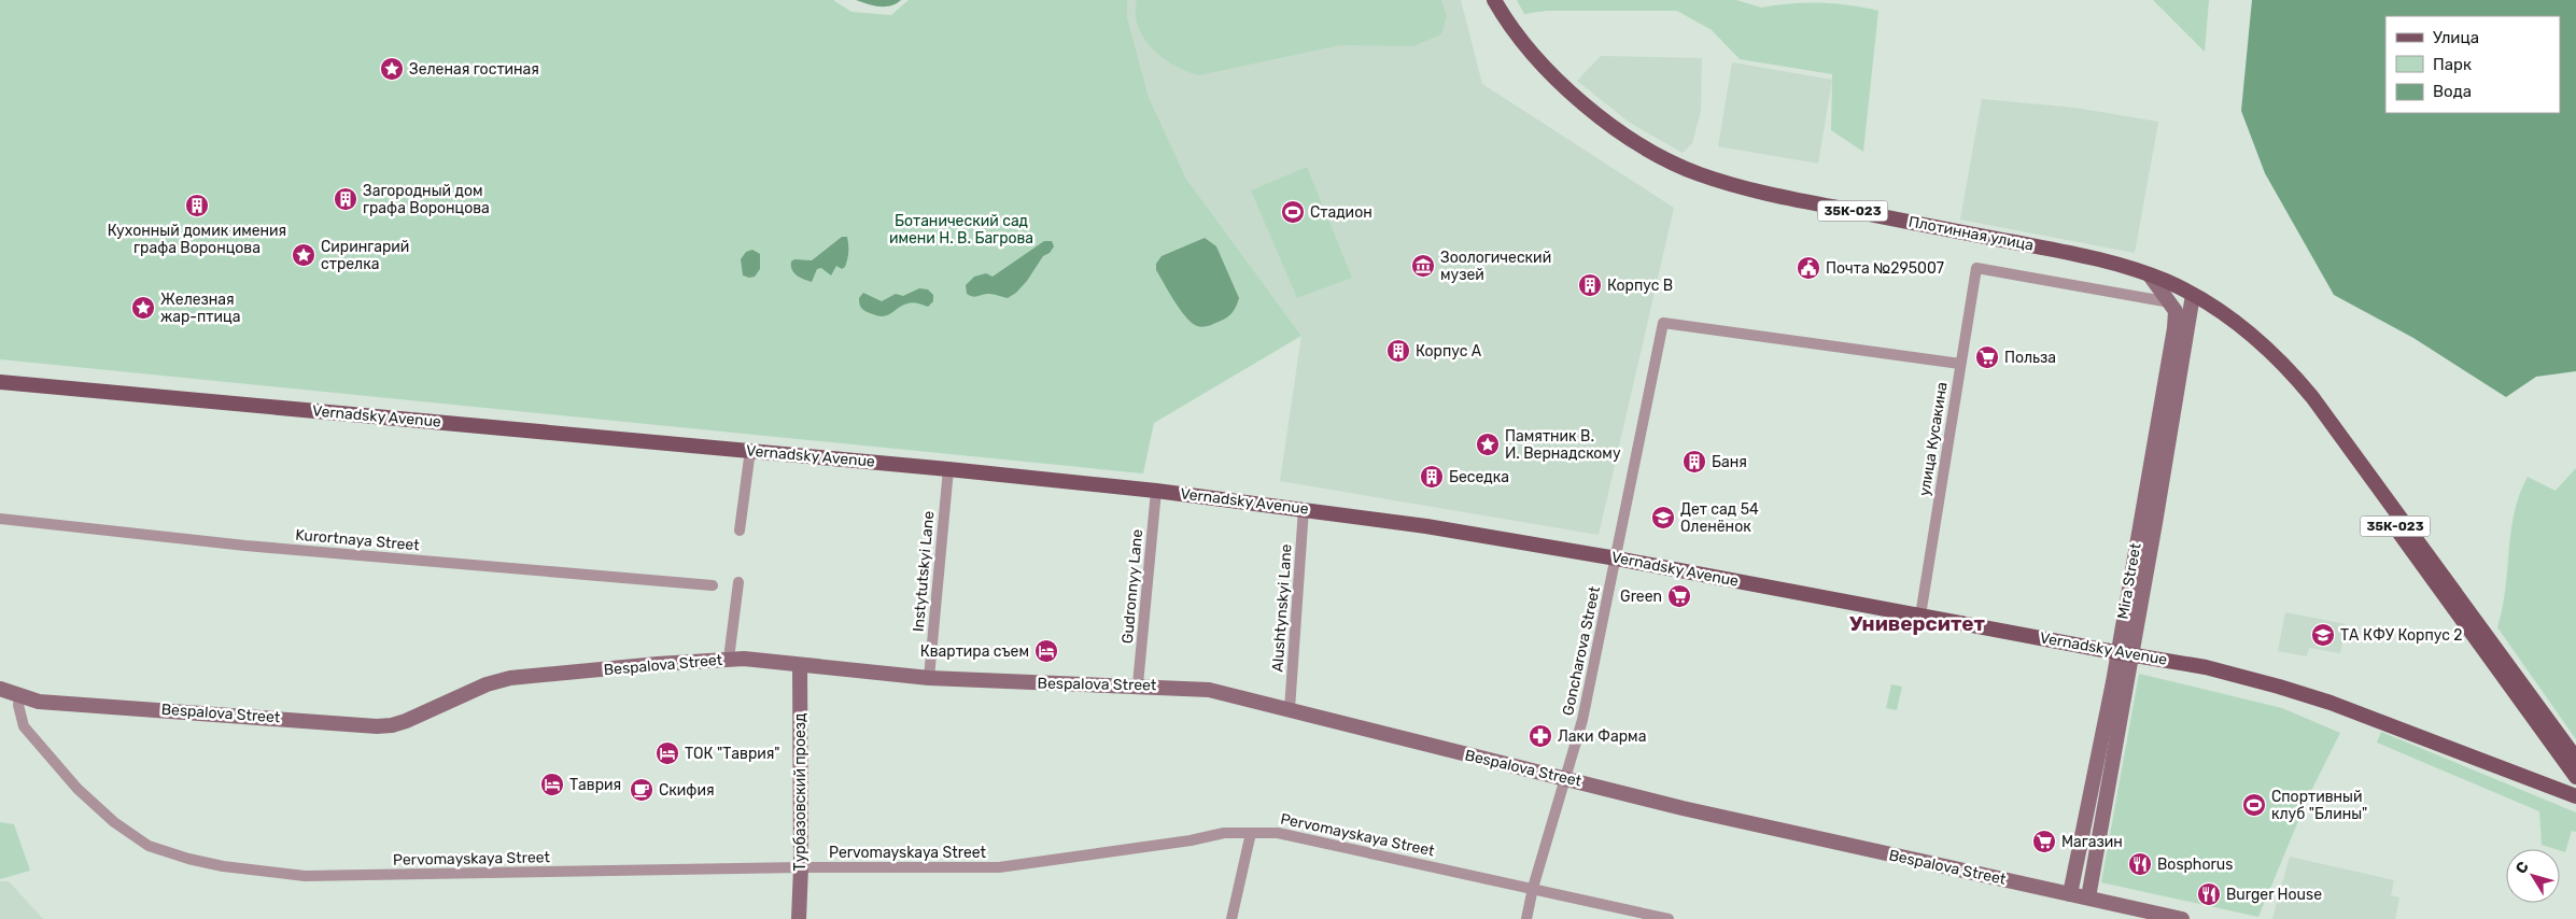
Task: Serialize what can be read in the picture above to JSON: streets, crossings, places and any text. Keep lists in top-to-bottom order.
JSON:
{
  "streets": {
    "main road": [
      "35К-023",
      "Плотинная улица",
      "Vernadsky Avenue",
      "Mira Street",
      "Bespalova Street",
      "Турбазовский проезд"
    ],
    "street": [
      "улица Кусакина",
      "Kurortnaya Street",
      "Instytutskyi Lane",
      "Gudronnyy Lane",
      "Alushtynskyi Lane",
      "Goncharova Street",
      "Pervomayskaya Street"
    ]
  },
  "crossings": [
    ["35К-023", "Плотинная улица"],
    ["35К-023", "Mira Street"],
    ["Плотинная улица", "Mira Street"],
    ["Vernadsky Avenue", "улица Кусакина"],
    ["Vernadsky Avenue", "Instytutskyi Lane"],
    ["Vernadsky Avenue", "Mira Street"],
    ["Vernadsky Avenue", "Gudronnyy Lane"],
    ["Vernadsky Avenue", "Alushtynskyi Lane"],
    ["Vernadsky Avenue", "Goncharova Street"],
    ["улица Кусакина", "Mira Street"],
    ["улица Кусакина", "Goncharova Street"],
    ["Instytutskyi Lane", "Bespalova Street"],
    ["Mira Street", "Bespalova Street"],
    ["Gudronnyy Lane", "Bespalova Street"],
    ["Alushtynskyi Lane", "Bespalova Street"],
    ["Goncharova Street", "Bespalova Street"],
    ["Goncharova Street", "Pervomayskaya Street"],
    ["Bespalova Street", "Турбазовский проезд"],
    ["Bespalova Street", "Pervomayskaya Street"],
    ["Турбазовский проезд", "Pervomayskaya Street"]
  ],
  "districts": ["Университет"],
  "parks": ["Ботанический сад имени Н. В. Багрова"],
  "places": {
    "place": [
      "Зеленая гостиная",
      "Сирингарий стрелка",
      "Железная жар-птица",
      "Памятник В. И. Вернадскому"
    ],
    "building": [
      "Загородный дом графа Воронцова",
      "Кухонный домик имения графа Воронцова",
      "Корпус В",
      "Корпус А",
      "Баня",
      "Беседка"
    ],
    "sports": ["Стадион", "Спортивный клуб \"Блины\""],
    "museum": ["Зоологический музей"],
    "public building": ["Почта №295007"],
    "supermarket": ["Польза", "Green", "Магазин"],
    "school or university": ["Дет сад 54 Оленёнок", "ТА КФУ Корпус 2"],
    "hotel": ["Квартира съем", "ТОК \"Таврия\"", "Таврия"],
    "pharmacy": ["Лаки Фарма"],
    "cafe": ["Скифия"],
    "restaurant": ["Bosphorus", "Burger House"]
  },
  "legend": ["Улица", "Парк", "Вода"],
  "north": "top left"
}
